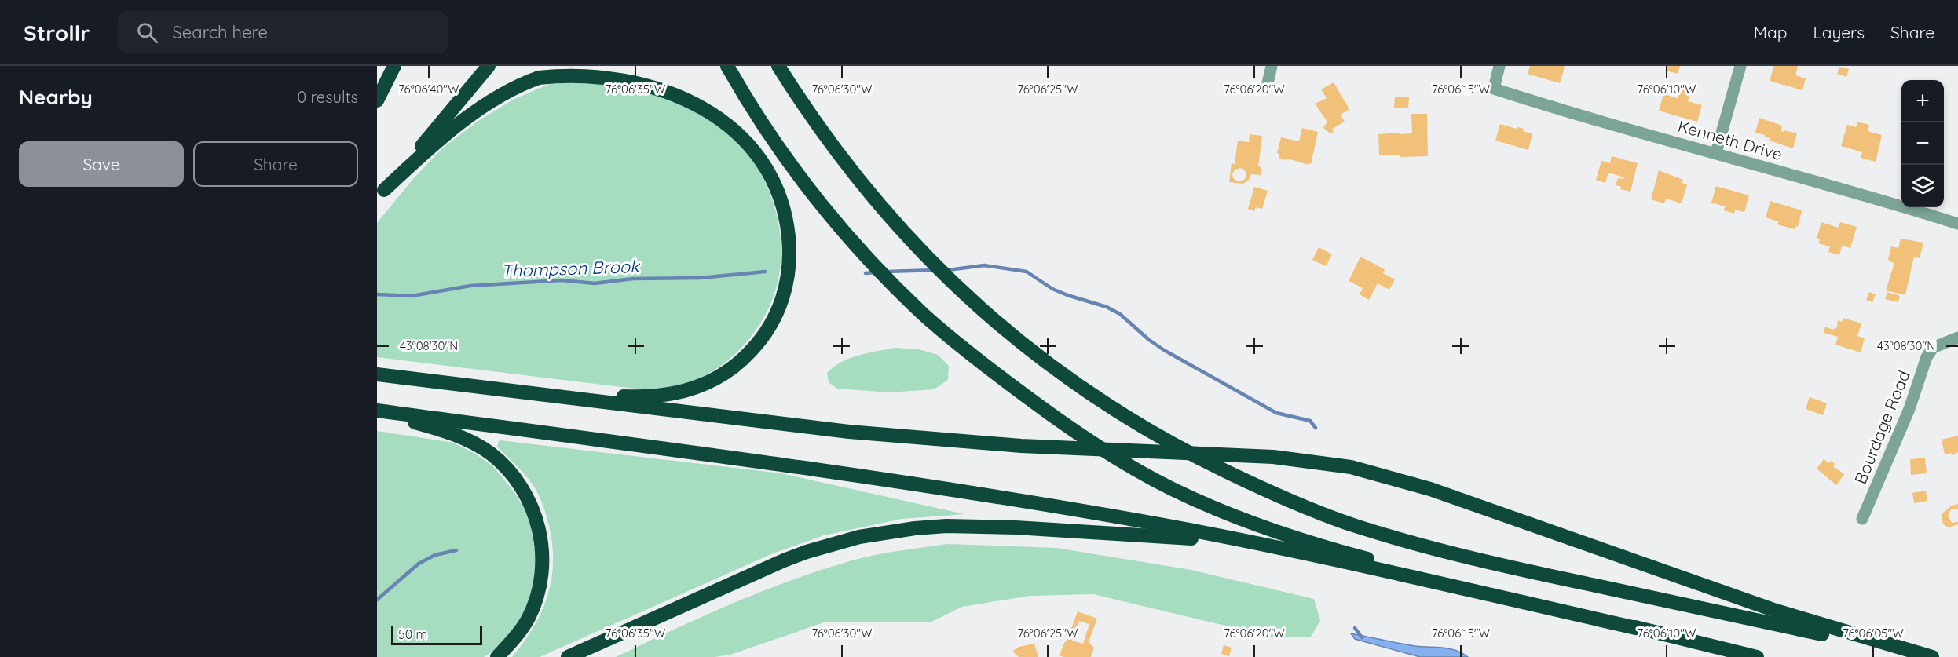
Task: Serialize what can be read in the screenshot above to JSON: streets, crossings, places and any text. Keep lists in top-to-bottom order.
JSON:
{
  "streets": {
    "street": ["Kenneth Drive", "Bourdage Road"]
  },
  "water": ["Thompson Brook"],
  "scale_bar": "50 m",
  "page": {
    "header": "Strollr",
    "search": "Search here",
    "nav": ["Map", "Layers", "Share"],
    "heading": ["Nearby", "0 results"],
    "map_buttons": ["+", "−"],
    "buttons": ["Save", "Share"],
    "scale": "50 m"
  },
  "coordinates": [
    "76°06'40\"W",
    "76°06'35\"W",
    "76°06'30\"W",
    "76°06'25\"W",
    "76°06'20\"W",
    "76°06'15\"W",
    "76°06'10\"W",
    "43°08'30\"N",
    "76°06'05\"W"
  ]
}
